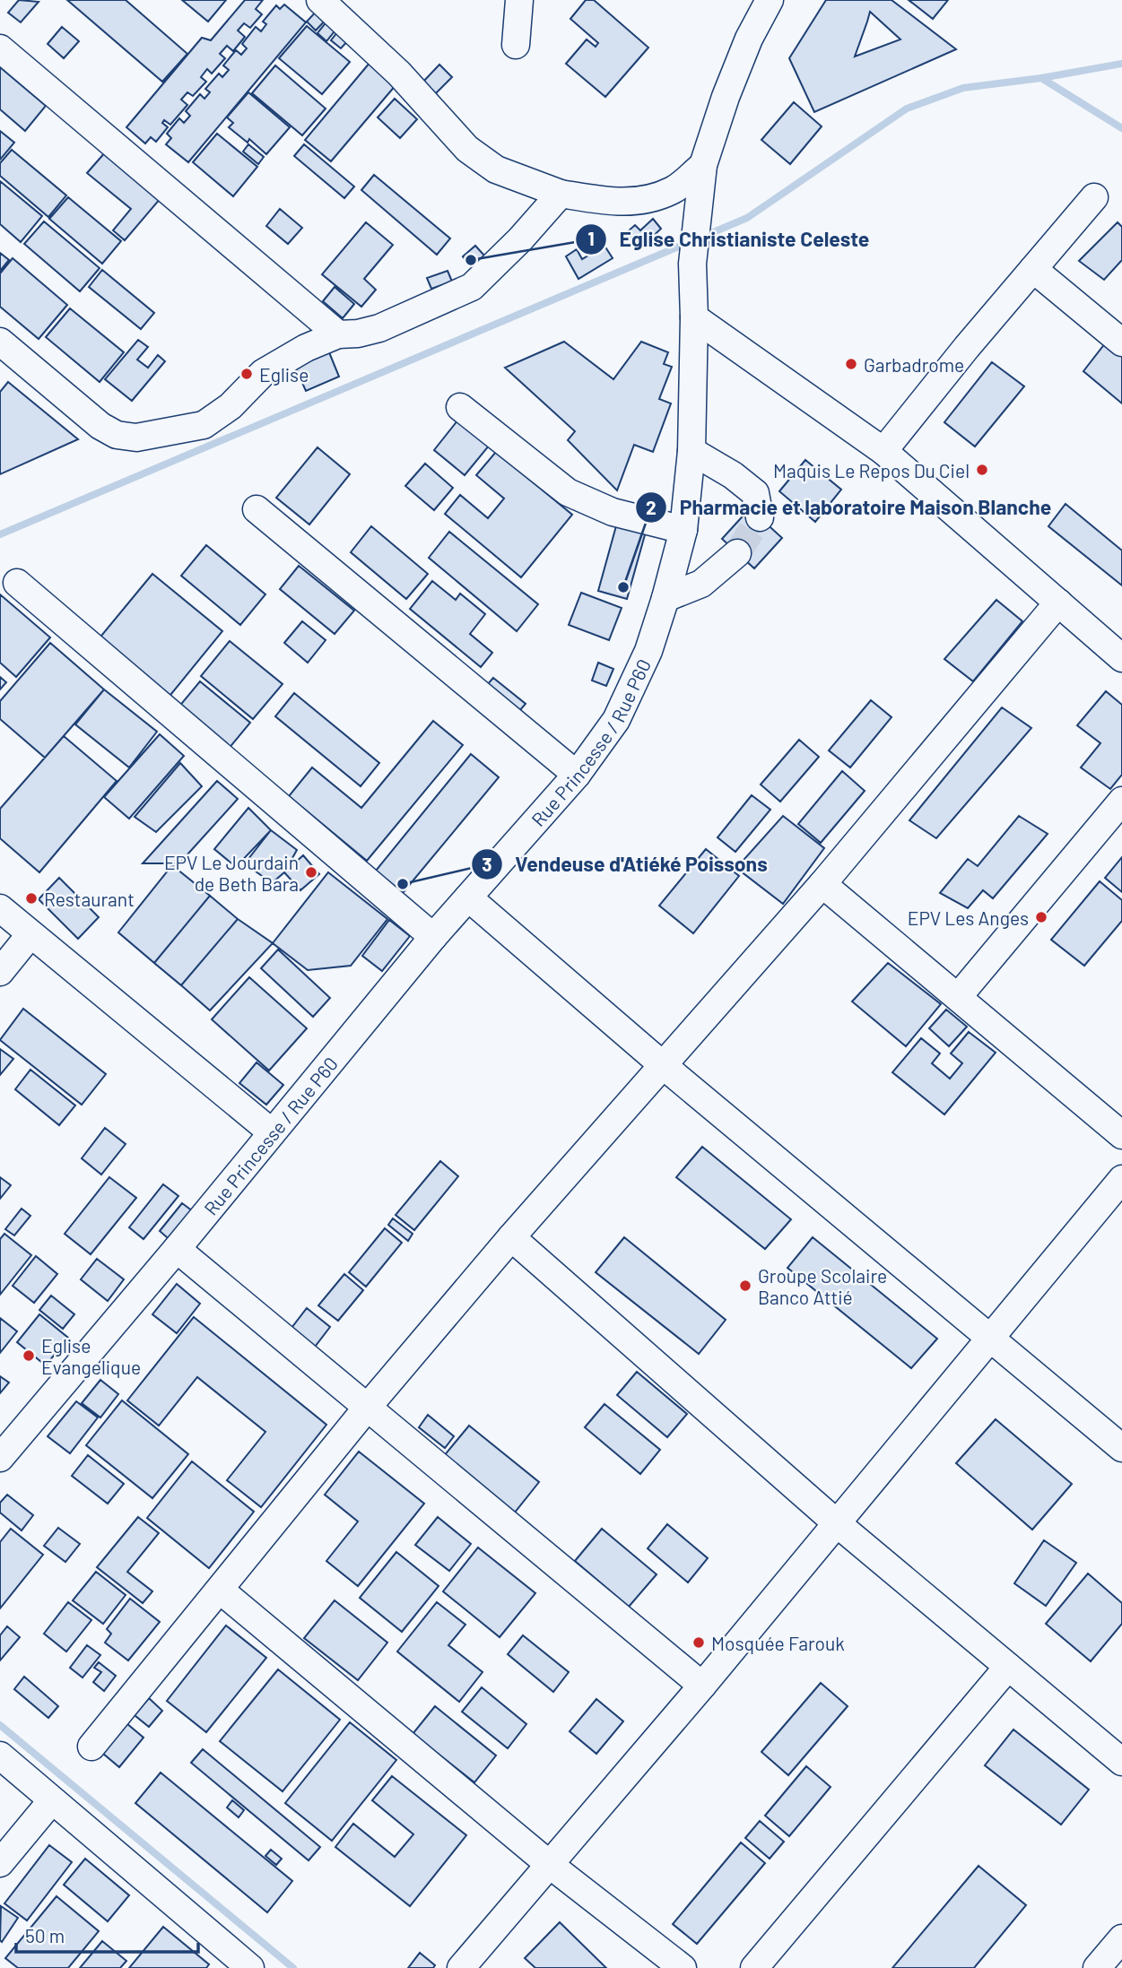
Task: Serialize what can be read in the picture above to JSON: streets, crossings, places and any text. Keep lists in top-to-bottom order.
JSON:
{
  "streets": {
    "street": ["Rue Princesse / Rue P60"]
  },
  "places": [
    "Eglise Christianiste Celeste",
    "Garbadrome",
    "Eglise",
    "Maquis Le Repos Du Ciel",
    "Pharmacie et laboratoire Maison Blanche",
    "EPV Le Jourdain de Beth Bara",
    "Vendeuse d'Atiéké Poissons",
    "Restaurant",
    "EPV Les Anges",
    "Groupe Scolaire Banco Attié",
    "Eglise Evangelique",
    "Mosquée Farouk"
  ],
  "scale_bar": "50 m"
}
